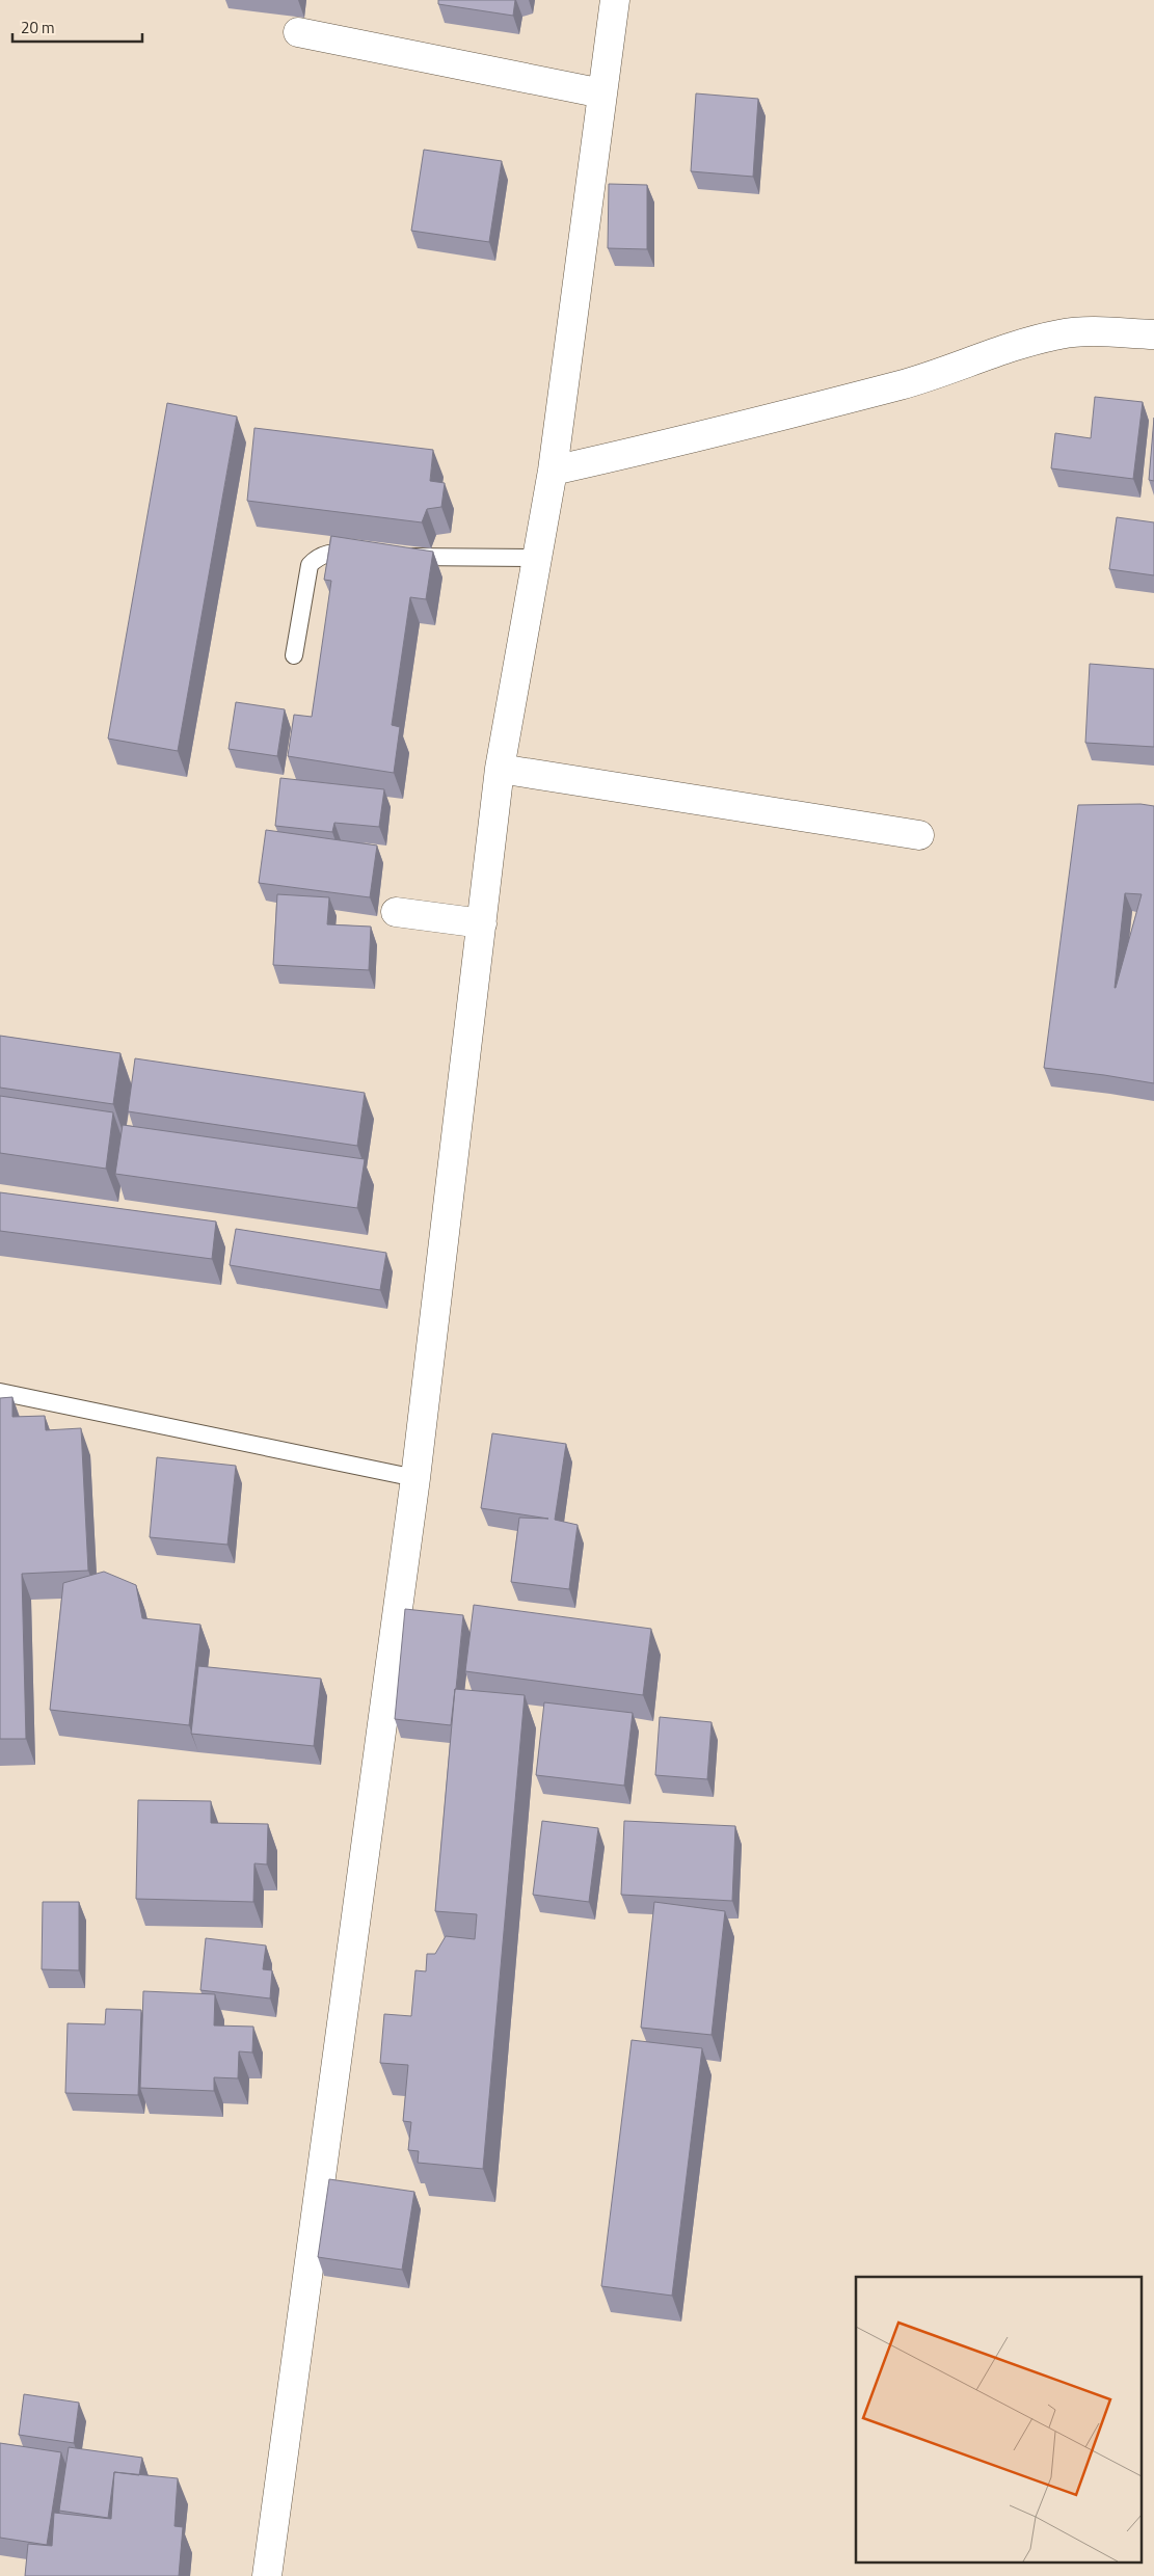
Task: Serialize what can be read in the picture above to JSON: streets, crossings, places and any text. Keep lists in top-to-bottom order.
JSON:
{
  "scale_bar": "20 m"
}
